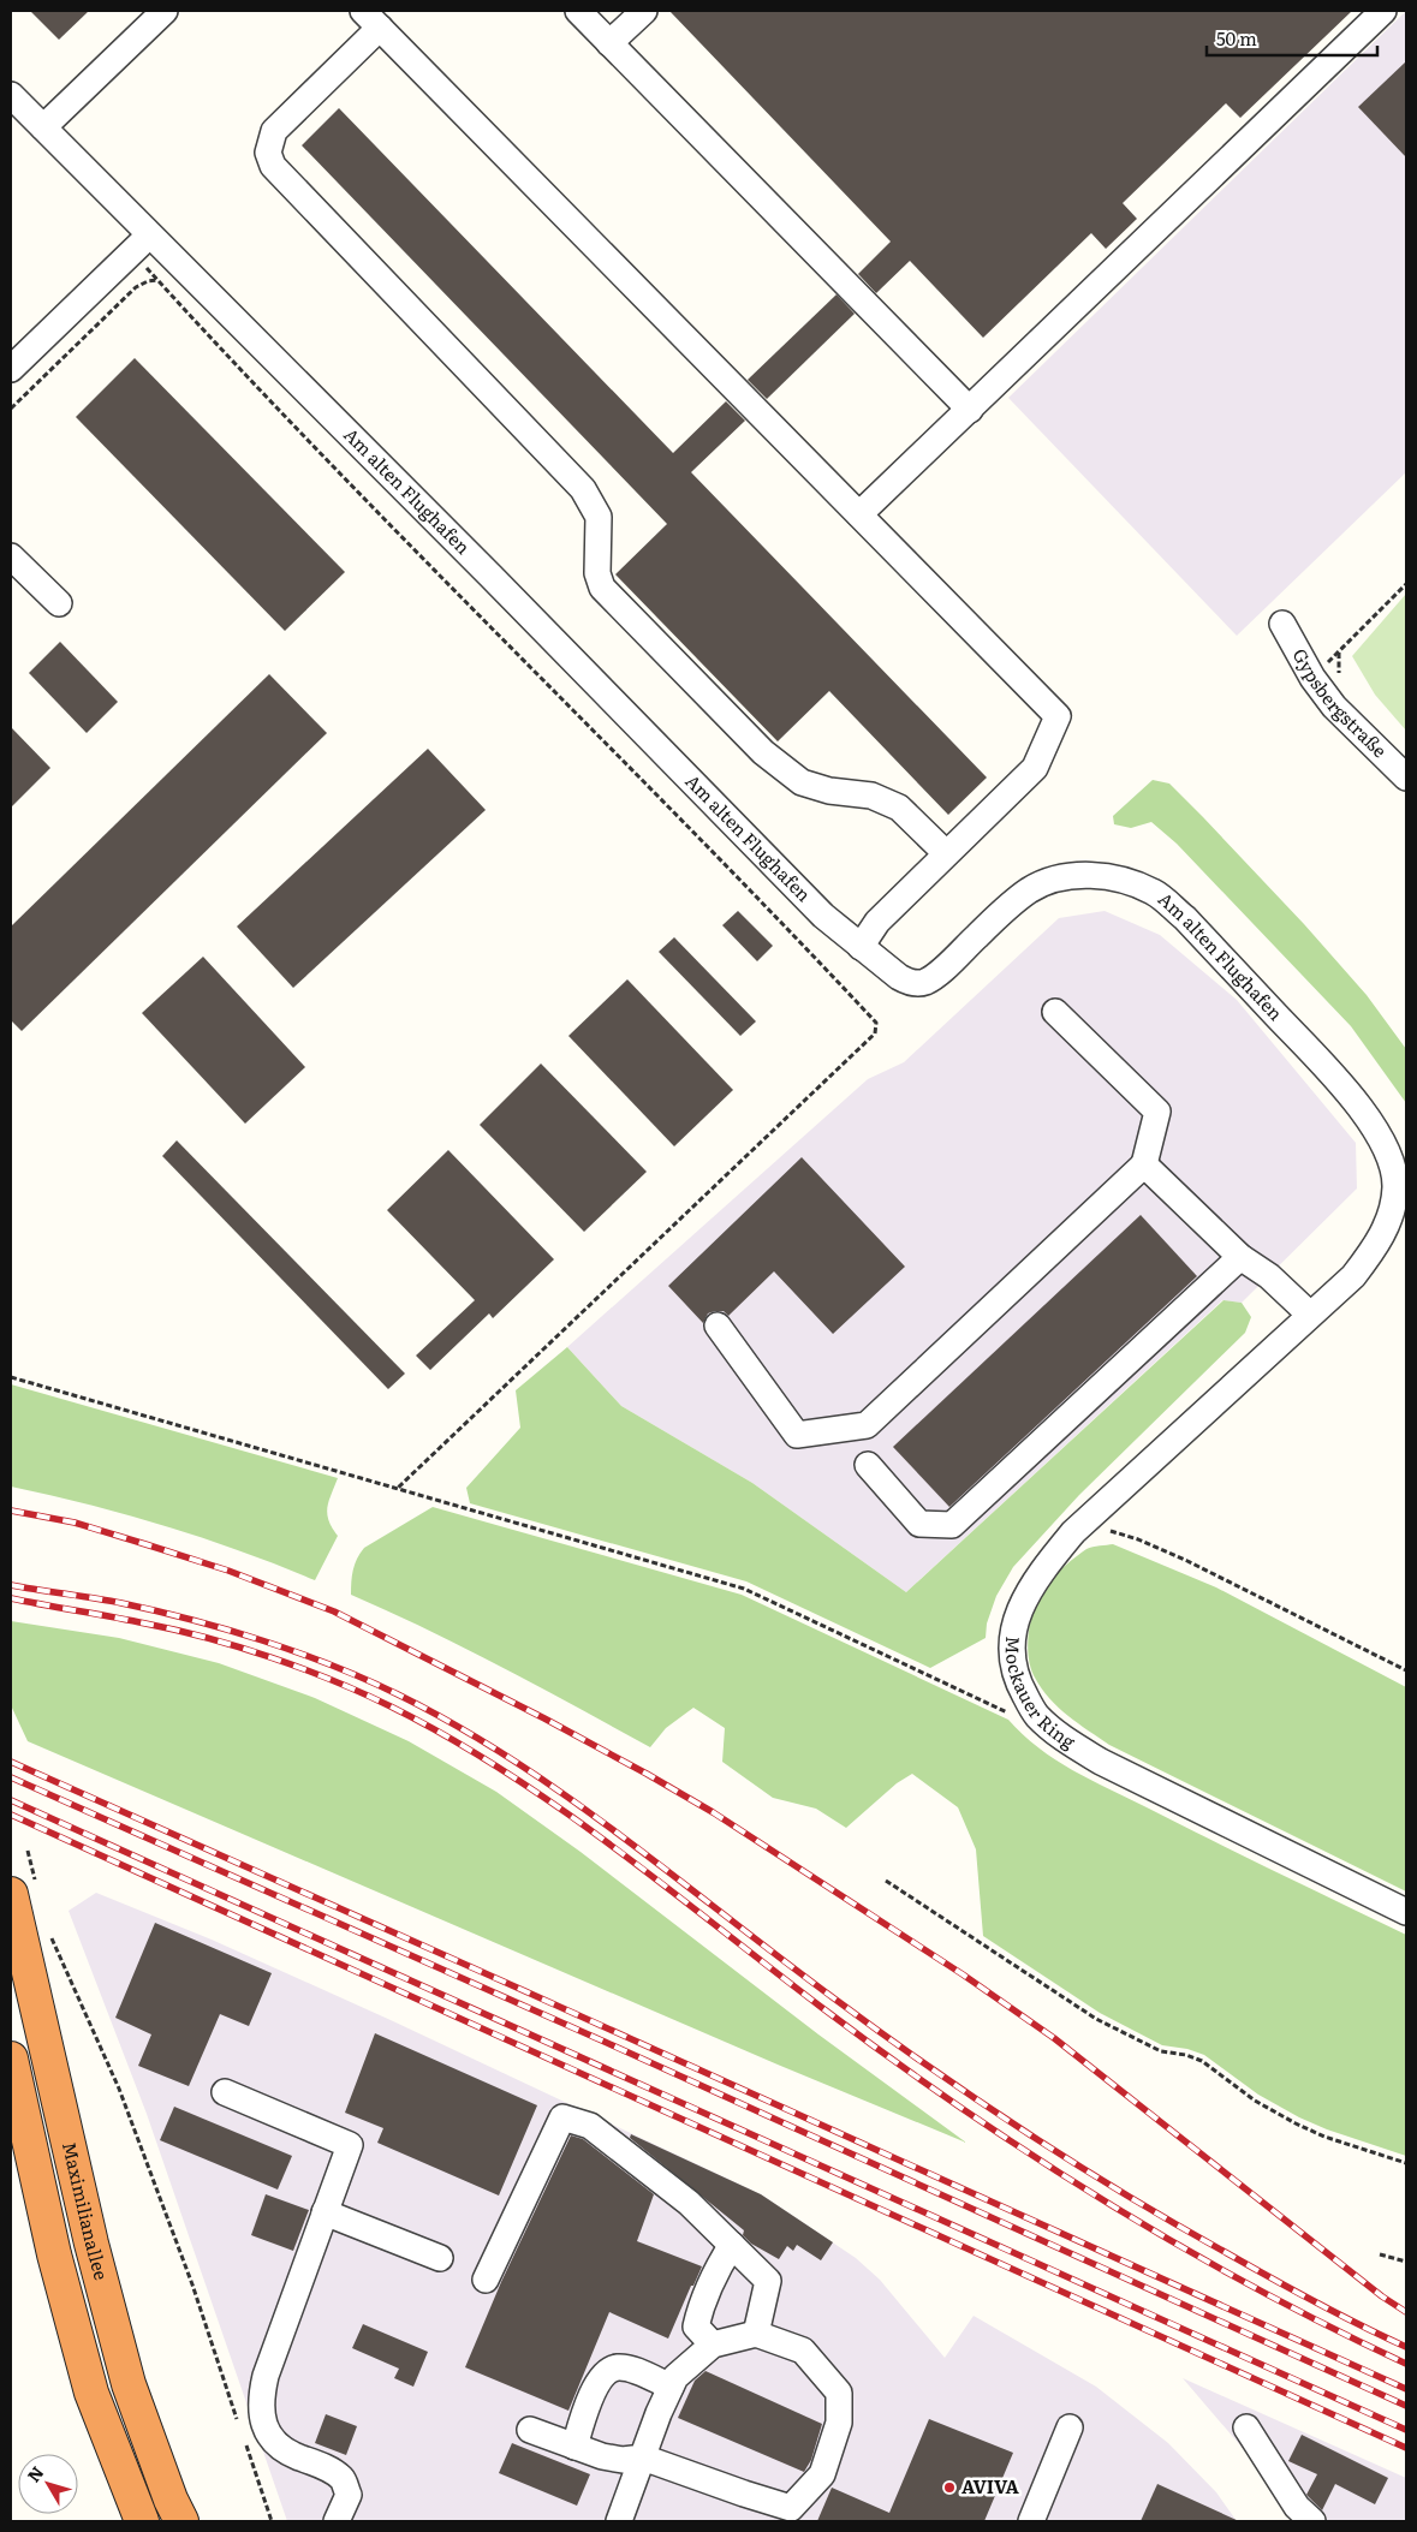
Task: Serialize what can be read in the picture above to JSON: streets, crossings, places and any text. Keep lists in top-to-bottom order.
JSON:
{
  "streets": {
    "highway": ["Maximilianallee"],
    "street": ["Am alten Flughafen", "Gypsbergstraße", "Mockauer Ring"]
  },
  "crossings": [
    ["Am alten Flughafen", "Mockauer Ring"]
  ],
  "places": ["AVIVA"],
  "scale_bar": "50 m",
  "north": "top left"
}
